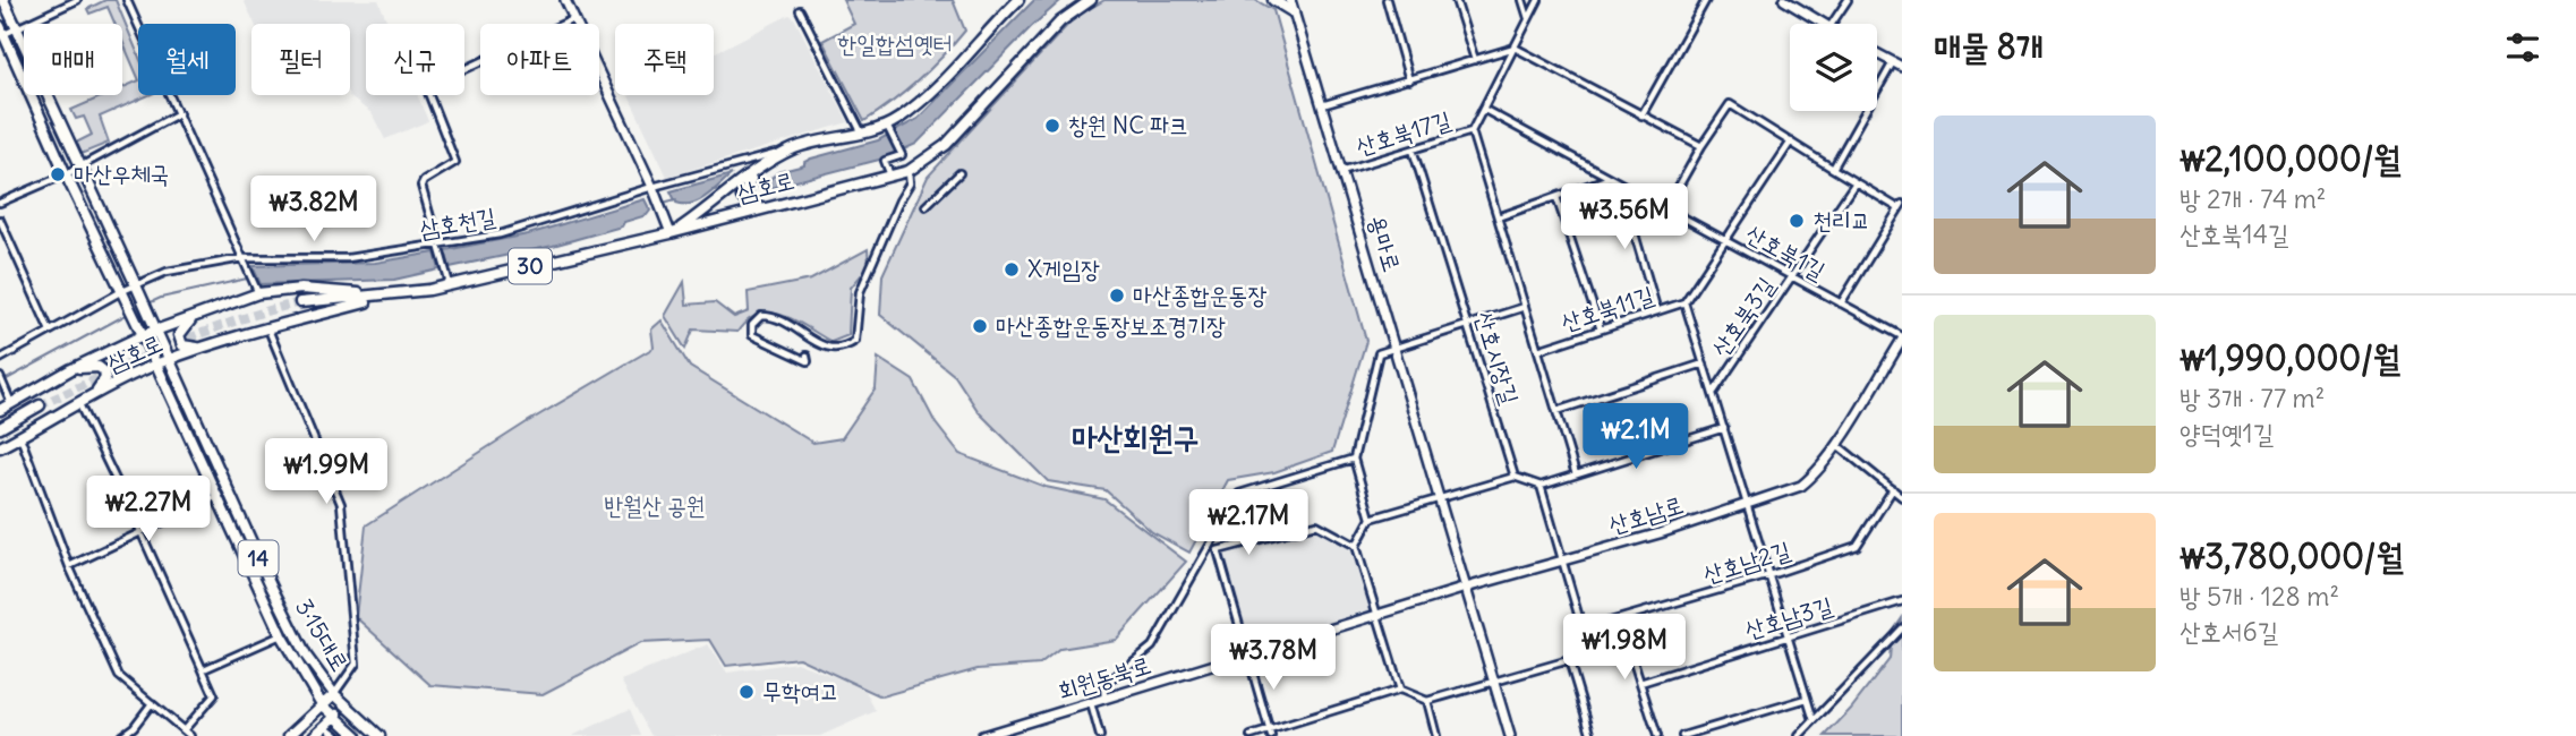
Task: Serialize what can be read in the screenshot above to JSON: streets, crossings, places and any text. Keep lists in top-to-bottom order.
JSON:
{
  "streets": {
    "main road": [
      "삼호로",
      "용마로",
      "30",
      "산호남로",
      "14",
      "3·15대로",
      "회원동북로"
    ],
    "street": [
      "산호북17길",
      "삼호천길",
      "산호북1길",
      "산호북11길",
      "산호북3길",
      "산호시장길",
      "산호남2길",
      "산호남3길"
    ]
  },
  "crossings": [
    ["산호북17길", "용마로"],
    ["산호북17길", "산호북1길"],
    ["산호북17길", "산호시장길"],
    ["삼호로", "삼호천길"],
    ["삼호로", "14"],
    ["삼호로", "3·15대로"],
    ["삼호천길", "14"],
    ["용마로", "산호남로"],
    ["용마로", "회원동북로"],
    ["산호북1길", "산호북11길"],
    ["산호북1길", "산호북3길"],
    ["산호북1길", "산호남로"],
    ["산호남로", "회원동북로"],
    ["14", "3·15대로"]
  ],
  "districts": ["마산회원구"],
  "parks": ["한일합섬옛터", "반월산 공원"],
  "places": [
    "창원 NC 파크",
    "마산우체국",
    "천리교",
    "X게임장",
    "마산종합운동장",
    "마산종합운동장보조경기장",
    "무학여고"
  ],
  "page": {
    "heading": "매물 8개",
    "chip": [
      "매매",
      "월세",
      "필터",
      "신규",
      "아파트",
      "주택"
    ],
    "list": [
      {
        "name": "₩2,100,000/월",
        "note": "방 2개 · 74 m² · 산호북14길"
      },
      {
        "name": "₩1,990,000/월",
        "note": "방 3개 · 77 m² · 양덕옛1길"
      },
      {
        "name": "₩3,780,000/월",
        "note": "방 5개 · 128 m² · 산호서6길"
      }
    ],
    "price": [
      "₩3.82M",
      "₩3.56M",
      "₩2.1M",
      "₩1.99M",
      "₩2.27M",
      "₩2.17M",
      "₩1.98M",
      "₩3.78M"
    ]
  }
}
